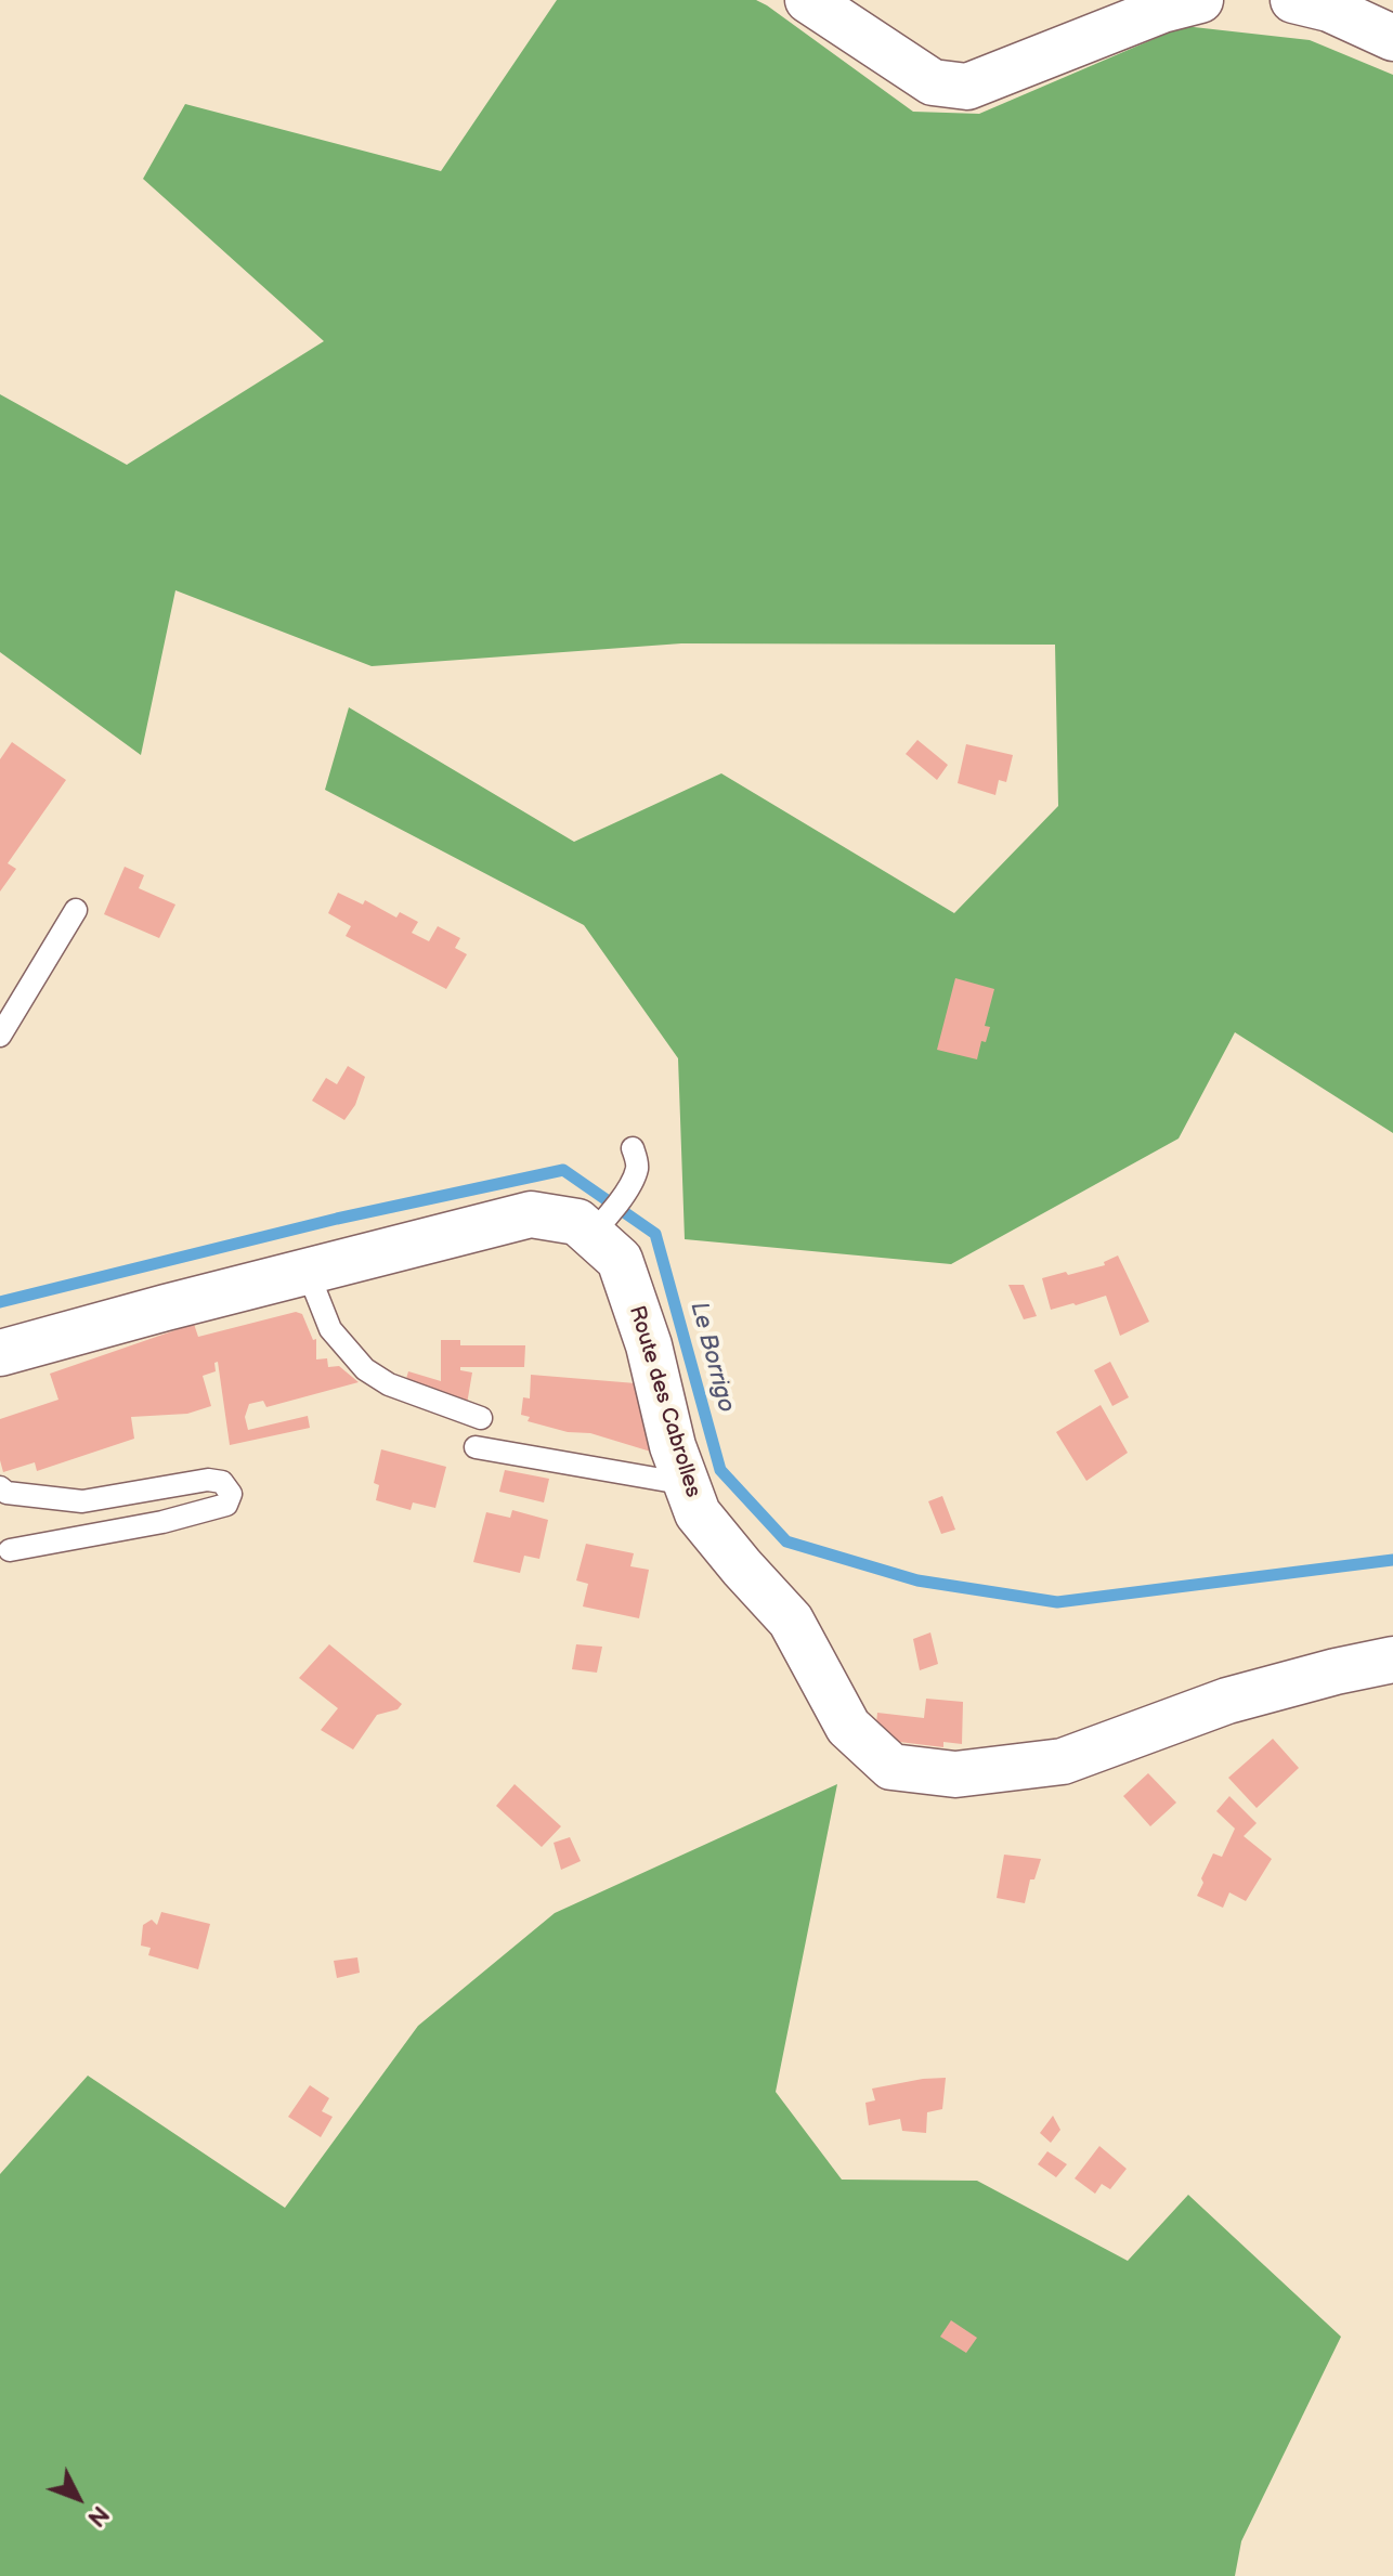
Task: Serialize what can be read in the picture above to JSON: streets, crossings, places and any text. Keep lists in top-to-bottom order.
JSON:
{
  "streets": {
    "street": ["Route des Cabrolles"]
  },
  "water": ["Le Borrigo"],
  "north": "bottom right"
}
